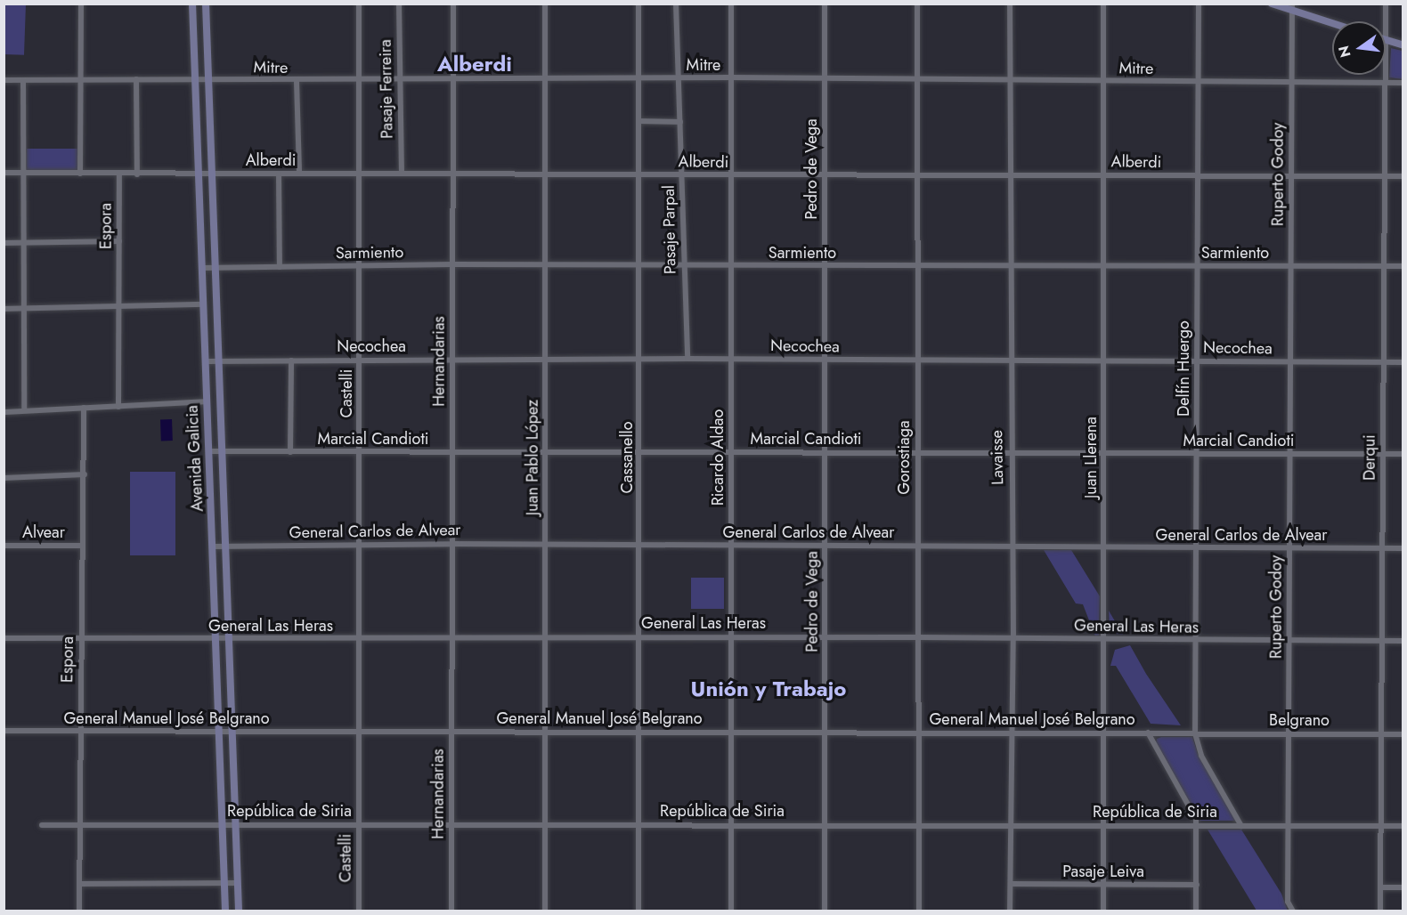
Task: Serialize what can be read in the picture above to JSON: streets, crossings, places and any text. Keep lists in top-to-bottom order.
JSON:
{
  "streets": {
    "main road": ["Avenida Galicia"],
    "street": [
      "Mitre",
      "Pasaje Ferreira",
      "Alberdi",
      "Pedro de Vega",
      "Ruperto Godoy",
      "Espora",
      "Pasaje Parpal",
      "Sarmiento",
      "Necochea",
      "Hernandarias",
      "Delfín Huergo",
      "Castelli",
      "Marcial Candioti",
      "Juan Pablo López",
      "Cassanello",
      "Ricardo Aldao",
      "Gorostiaga",
      "Lavaisse",
      "Juan Llerena",
      "Derqui",
      "General Carlos de Alvear",
      "Alvear",
      "General Las Heras",
      "General Manuel José Belgrano",
      "Belgrano",
      "República de Siria",
      "Pasaje Leiva"
    ]
  },
  "crossings": [
    ["Mitre", "Pasaje Ferreira"],
    ["Mitre", "Pedro de Vega"],
    ["Mitre", "Ruperto Godoy"],
    ["Mitre", "Pasaje Parpal"],
    ["Mitre", "Hernandarias"],
    ["Mitre", "Delfín Huergo"],
    ["Mitre", "Castelli"],
    ["Mitre", "Juan Pablo López"],
    ["Mitre", "Cassanello"],
    ["Mitre", "Ricardo Aldao"],
    ["Mitre", "Gorostiaga"],
    ["Mitre", "Lavaisse"],
    ["Mitre", "Juan Llerena"],
    ["Mitre", "Derqui"],
    ["Mitre", "Avenida Galicia"],
    ["Pasaje Ferreira", "Alberdi"],
    ["Alberdi", "Pedro de Vega"],
    ["Alberdi", "Ruperto Godoy"],
    ["Alberdi", "Espora"],
    ["Alberdi", "Pasaje Parpal"],
    ["Alberdi", "Hernandarias"],
    ["Alberdi", "Delfín Huergo"],
    ["Alberdi", "Castelli"],
    ["Alberdi", "Juan Pablo López"],
    ["Alberdi", "Cassanello"],
    ["Alberdi", "Ricardo Aldao"],
    ["Alberdi", "Gorostiaga"],
    ["Alberdi", "Lavaisse"],
    ["Alberdi", "Juan Llerena"],
    ["Alberdi", "Derqui"],
    ["Alberdi", "Avenida Galicia"],
    ["Pedro de Vega", "Sarmiento"],
    ["Pedro de Vega", "Necochea"],
    ["Pedro de Vega", "Marcial Candioti"],
    ["Pedro de Vega", "General Carlos de Alvear"],
    ["Pedro de Vega", "General Las Heras"],
    ["Pedro de Vega", "General Manuel José Belgrano"],
    ["Pedro de Vega", "República de Siria"],
    ["Ruperto Godoy", "Sarmiento"],
    ["Ruperto Godoy", "Necochea"],
    ["Ruperto Godoy", "Marcial Candioti"],
    ["Ruperto Godoy", "General Carlos de Alvear"],
    ["Ruperto Godoy", "General Las Heras"],
    ["Ruperto Godoy", "Belgrano"],
    ["Ruperto Godoy", "República de Siria"],
    ["Espora", "Alvear"],
    ["Espora", "General Las Heras"],
    ["Espora", "General Manuel José Belgrano"],
    ["Espora", "República de Siria"],
    ["Pasaje Parpal", "Sarmiento"],
    ["Pasaje Parpal", "Necochea"],
    ["Sarmiento", "Hernandarias"],
    ["Sarmiento", "Delfín Huergo"],
    ["Sarmiento", "Castelli"],
    ["Sarmiento", "Juan Pablo López"],
    ["Sarmiento", "Cassanello"],
    ["Sarmiento", "Ricardo Aldao"],
    ["Sarmiento", "Gorostiaga"],
    ["Sarmiento", "Lavaisse"],
    ["Sarmiento", "Juan Llerena"],
    ["Sarmiento", "Derqui"],
    ["Sarmiento", "Avenida Galicia"],
    ["Necochea", "Hernandarias"],
    ["Necochea", "Delfín Huergo"],
    ["Necochea", "Castelli"],
    ["Necochea", "Juan Pablo López"],
    ["Necochea", "Cassanello"],
    ["Necochea", "Ricardo Aldao"],
    ["Necochea", "Gorostiaga"],
    ["Necochea", "Lavaisse"],
    ["Necochea", "Juan Llerena"],
    ["Necochea", "Derqui"],
    ["Necochea", "Avenida Galicia"],
    ["Hernandarias", "Marcial Candioti"],
    ["Hernandarias", "General Carlos de Alvear"],
    ["Hernandarias", "General Las Heras"],
    ["Hernandarias", "General Manuel José Belgrano"],
    ["Hernandarias", "República de Siria"],
    ["Delfín Huergo", "Marcial Candioti"],
    ["Delfín Huergo", "General Carlos de Alvear"],
    ["Delfín Huergo", "General Las Heras"],
    ["Delfín Huergo", "General Manuel José Belgrano"],
    ["Delfín Huergo", "Belgrano"],
    ["Delfín Huergo", "República de Siria"],
    ["Castelli", "Marcial Candioti"],
    ["Castelli", "General Carlos de Alvear"],
    ["Castelli", "General Las Heras"],
    ["Castelli", "General Manuel José Belgrano"],
    ["Castelli", "República de Siria"],
    ["Marcial Candioti", "Juan Pablo López"],
    ["Marcial Candioti", "Cassanello"],
    ["Marcial Candioti", "Ricardo Aldao"],
    ["Marcial Candioti", "Gorostiaga"],
    ["Marcial Candioti", "Lavaisse"],
    ["Marcial Candioti", "Juan Llerena"],
    ["Marcial Candioti", "Derqui"],
    ["Marcial Candioti", "Avenida Galicia"],
    ["Juan Pablo López", "General Carlos de Alvear"],
    ["Juan Pablo López", "General Las Heras"],
    ["Juan Pablo López", "General Manuel José Belgrano"],
    ["Juan Pablo López", "República de Siria"],
    ["Cassanello", "General Carlos de Alvear"],
    ["Cassanello", "General Las Heras"],
    ["Cassanello", "General Manuel José Belgrano"],
    ["Cassanello", "República de Siria"],
    ["Ricardo Aldao", "General Carlos de Alvear"],
    ["Ricardo Aldao", "General Las Heras"],
    ["Ricardo Aldao", "General Manuel José Belgrano"],
    ["Ricardo Aldao", "República de Siria"],
    ["Gorostiaga", "General Carlos de Alvear"],
    ["Gorostiaga", "General Las Heras"],
    ["Gorostiaga", "General Manuel José Belgrano"],
    ["Gorostiaga", "República de Siria"],
    ["Lavaisse", "General Carlos de Alvear"],
    ["Lavaisse", "General Las Heras"],
    ["Lavaisse", "General Manuel José Belgrano"],
    ["Lavaisse", "República de Siria"],
    ["Lavaisse", "Pasaje Leiva"],
    ["Juan Llerena", "General Carlos de Alvear"],
    ["Juan Llerena", "General Las Heras"],
    ["Juan Llerena", "General Manuel José Belgrano"],
    ["Juan Llerena", "República de Siria"],
    ["Juan Llerena", "Pasaje Leiva"],
    ["Derqui", "General Carlos de Alvear"],
    ["Derqui", "General Las Heras"],
    ["Derqui", "Belgrano"],
    ["Derqui", "República de Siria"],
    ["Avenida Galicia", "General Carlos de Alvear"],
    ["Avenida Galicia", "General Las Heras"],
    ["Avenida Galicia", "General Manuel José Belgrano"],
    ["Avenida Galicia", "República de Siria"],
    ["General Manuel José Belgrano", "Belgrano"]
  ],
  "districts": ["Alberdi", "Unión y Trabajo"],
  "north": "left"
}
